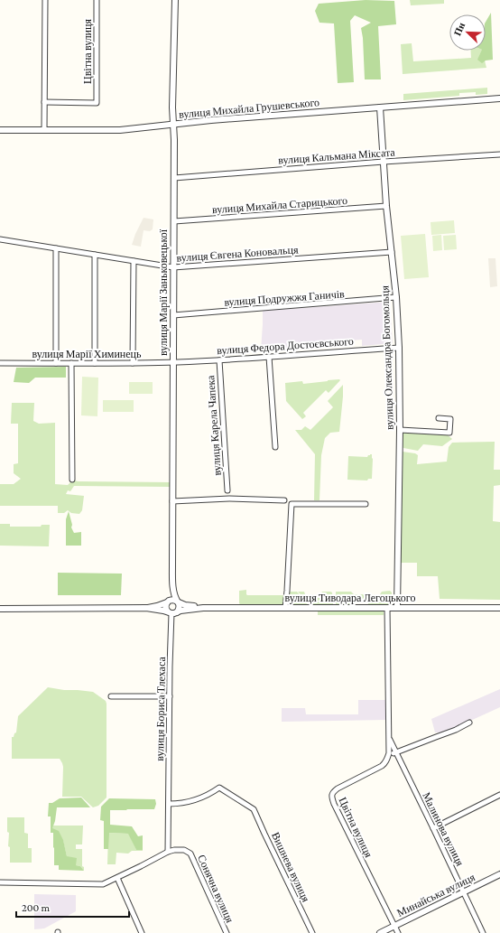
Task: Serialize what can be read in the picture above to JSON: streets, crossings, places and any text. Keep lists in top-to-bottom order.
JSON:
{
  "streets": {
    "street": [
      "Цвітна вулиця",
      "вулиця Михайла Грушевського",
      "вулиця Кальмана Міксата",
      "вулиця Михайла Старицького",
      "вулиця Євгена Коновальця",
      "вулиця Марії Заньковецької",
      "вулиця Подружжя Ганичів",
      "вулиця Федора Достоєвського",
      "вулиця Марії Химинець",
      "вулиця Олександра Богомольця",
      "вулиця Карела Чапека",
      "вулиця Тиводара Легоцького",
      "вулиця Бориса Тлехаса",
      "Малинова вулиця",
      "Вишнева вулиця",
      "Сонячна вулиця",
      "Минайська вулиця"
    ]
  },
  "crossings": [
    ["Цвітна вулиця", "Минайська вулиця"],
    ["вулиця Михайла Грушевського", "вулиця Марії Заньковецької"],
    ["вулиця Михайла Грушевського", "вулиця Олександра Богомольця"],
    ["вулиця Кальмана Міксата", "вулиця Марії Заньковецької"],
    ["вулиця Кальмана Міксата", "вулиця Олександра Богомольця"],
    ["вулиця Михайла Старицького", "вулиця Марії Заньковецької"],
    ["вулиця Михайла Старицького", "вулиця Олександра Богомольця"],
    ["вулиця Євгена Коновальця", "вулиця Марії Заньковецької"],
    ["вулиця Євгена Коновальця", "вулиця Олександра Богомольця"],
    ["вулиця Марії Заньковецької", "вулиця Подружжя Ганичів"],
    ["вулиця Марії Заньковецької", "вулиця Федора Достоєвського"],
    ["вулиця Марії Заньковецької", "вулиця Марії Химинець"],
    ["вулиця Марії Заньковецької", "вулиця Тиводара Легоцького"],
    ["вулиця Марії Заньковецької", "вулиця Бориса Тлехаса"],
    ["вулиця Подружжя Ганичів", "вулиця Олександра Богомольця"],
    ["вулиця Федора Достоєвського", "вулиця Марії Химинець"],
    ["вулиця Федора Достоєвського", "вулиця Олександра Богомольця"],
    ["вулиця Федора Достоєвського", "вулиця Карела Чапека"],
    ["вулиця Олександра Богомольця", "вулиця Тиводара Легоцького"],
    ["вулиця Тиводара Легоцького", "вулиця Бориса Тлехаса"],
    ["вулиця Бориса Тлехаса", "Вишнева вулиця"],
    ["вулиця Бориса Тлехаса", "Сонячна вулиця"],
    ["Малинова вулиця", "Минайська вулиця"]
  ],
  "scale_bar": "200 m",
  "north": "top left"
}
